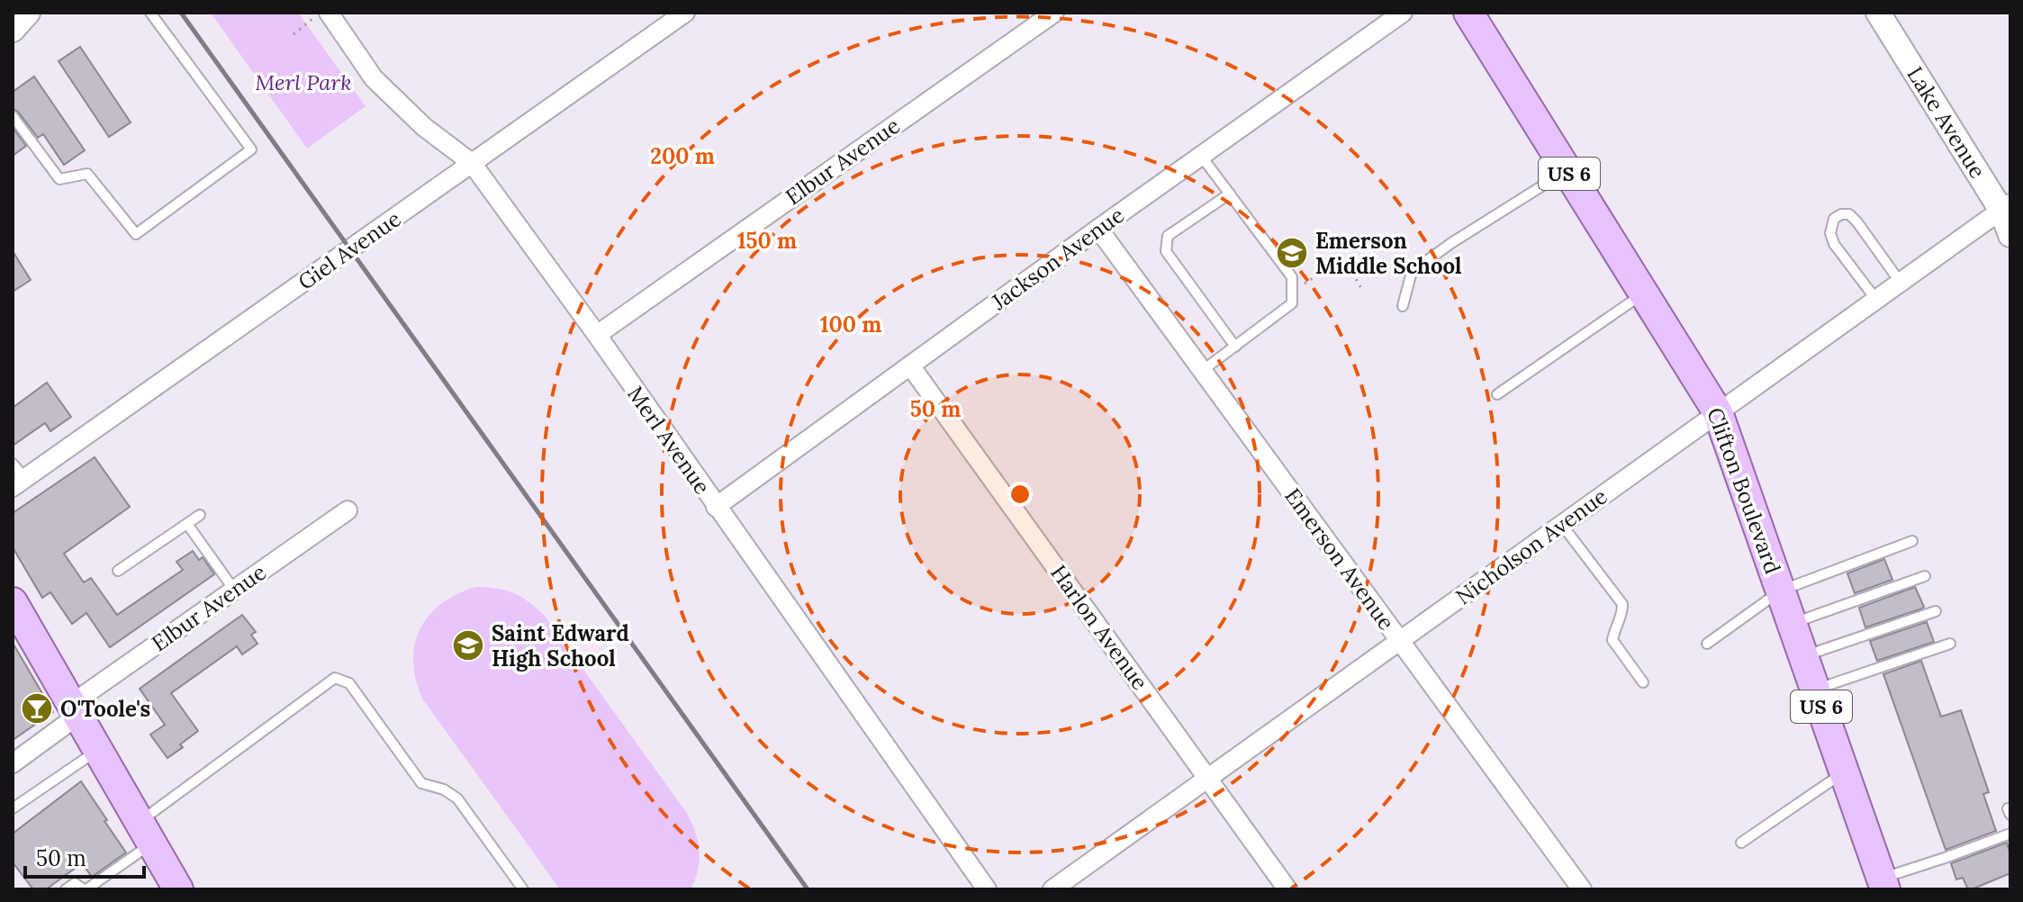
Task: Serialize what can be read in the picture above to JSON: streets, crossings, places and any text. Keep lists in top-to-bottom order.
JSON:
{
  "streets": {
    "main road": ["US 6", "Clifton Boulevard"],
    "street": [
      "Lake Avenue",
      "Elbur Avenue",
      "Giel Avenue",
      "Jackson Avenue",
      "Merl Avenue",
      "Nicholson Avenue",
      "Emerson Avenue",
      "Harlon Avenue"
    ]
  },
  "crossings": [
    ["Lake Avenue", "Nicholson Avenue"],
    ["Elbur Avenue", "Merl Avenue"],
    ["Giel Avenue", "Merl Avenue"],
    ["Jackson Avenue", "Merl Avenue"],
    ["Jackson Avenue", "Emerson Avenue"],
    ["Jackson Avenue", "Harlon Avenue"],
    ["Clifton Boulevard", "Nicholson Avenue"],
    ["Nicholson Avenue", "Emerson Avenue"],
    ["Nicholson Avenue", "Harlon Avenue"]
  ],
  "parks": ["Merl Park"],
  "places": {
    "school or university": ["Emerson Middle School", "Saint Edward High School"],
    "bar": ["O'Toole's"]
  },
  "scale_bar": "50 m",
  "rings": [
    "200 m",
    "150 m",
    "100 m",
    "50 m"
  ]
}
